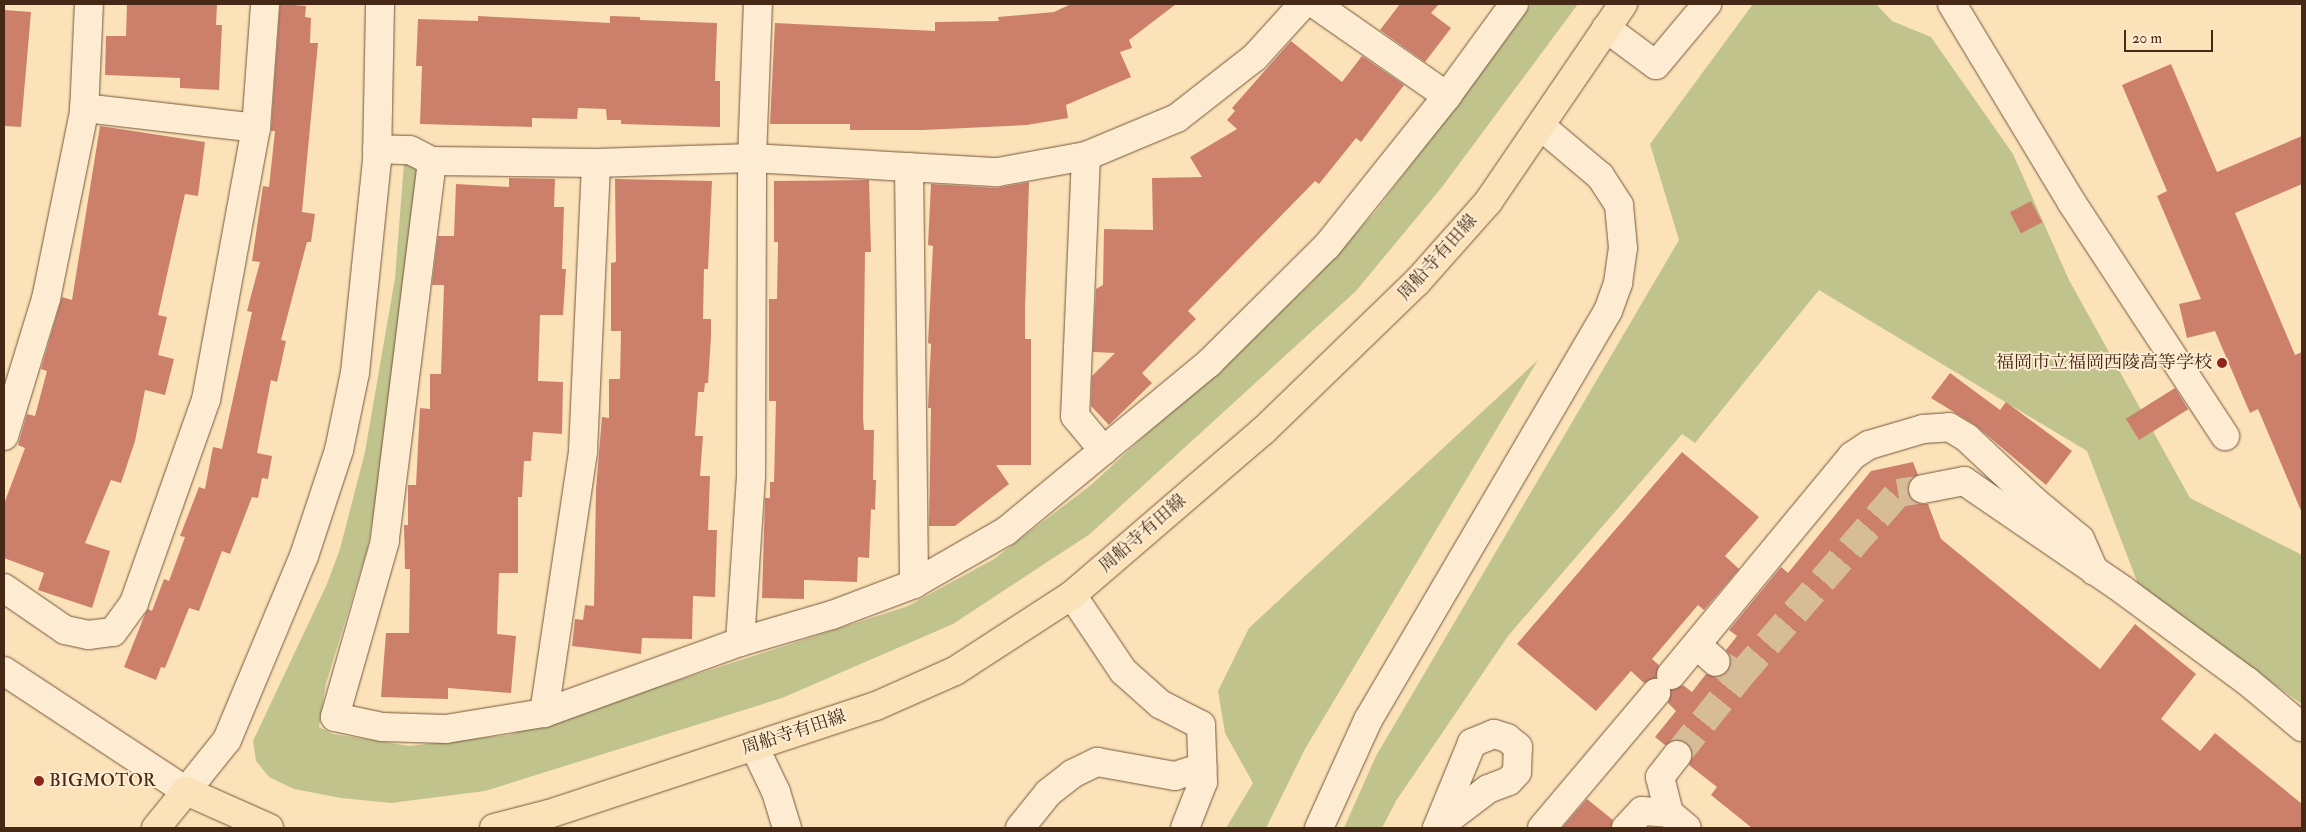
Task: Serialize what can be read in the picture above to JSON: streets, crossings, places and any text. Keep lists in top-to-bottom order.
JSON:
{
  "streets": {
    "main road": ["周船寺有田線"]
  },
  "places": ["福岡市立福岡西陵高等学校", "BIGMOTOR"],
  "scale_bar": "20 m"
}
